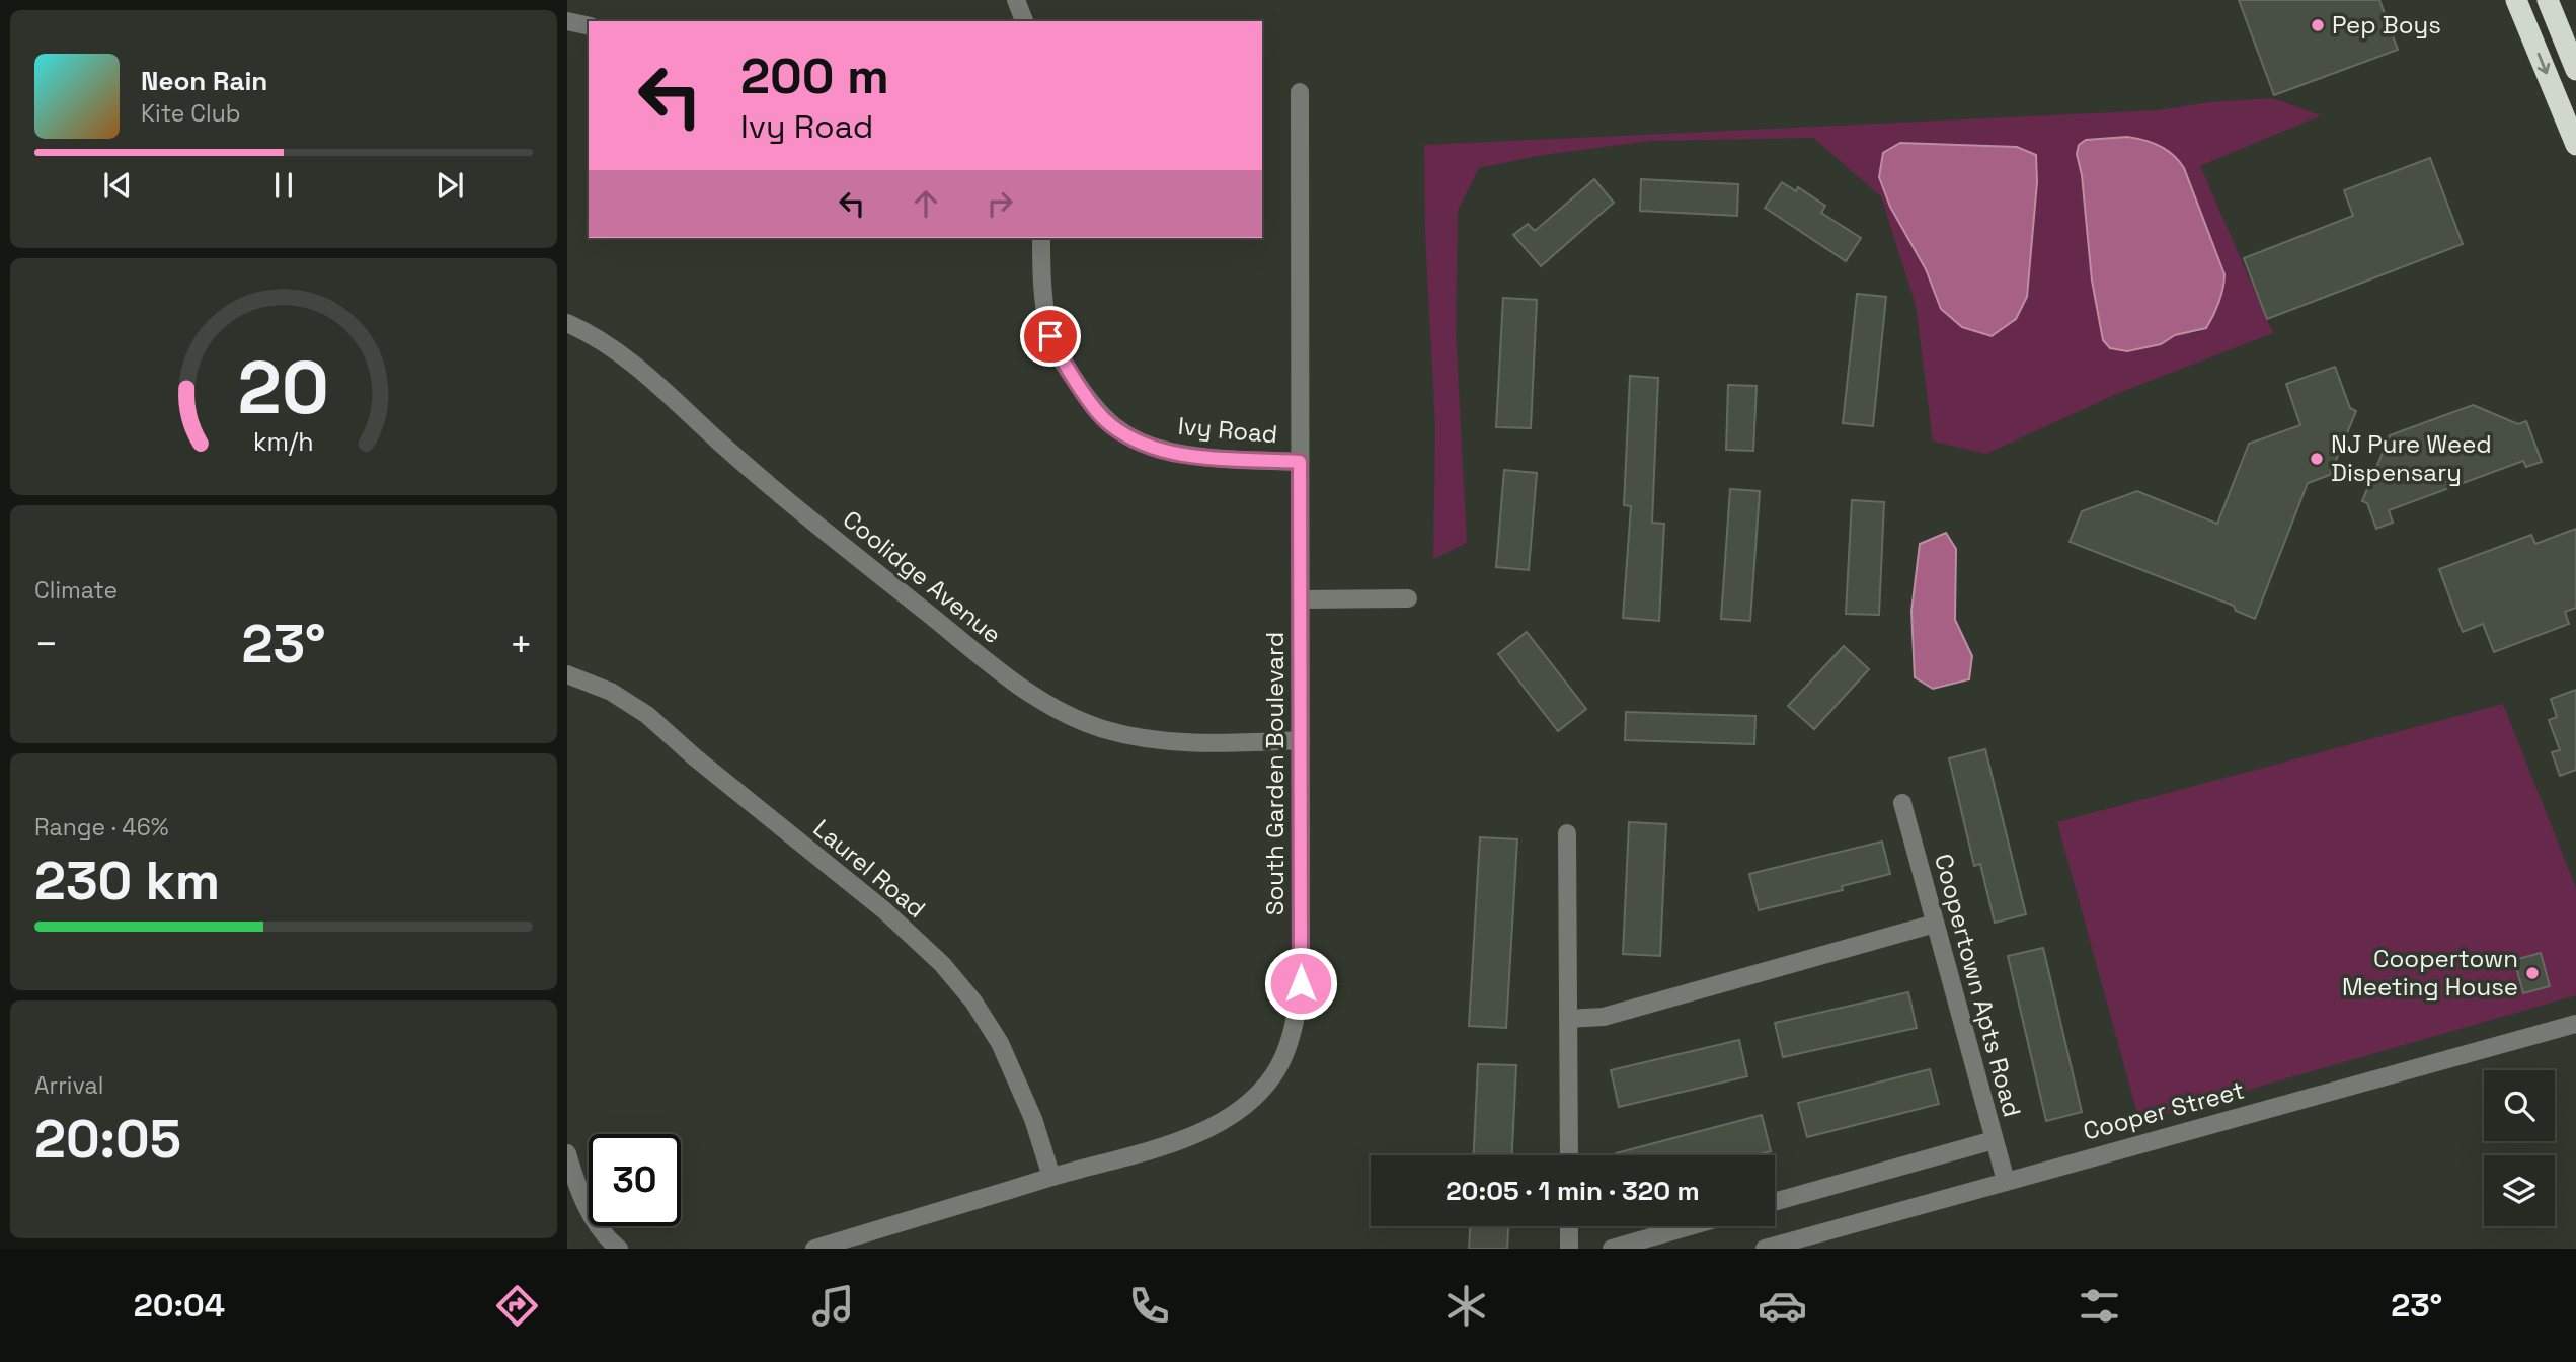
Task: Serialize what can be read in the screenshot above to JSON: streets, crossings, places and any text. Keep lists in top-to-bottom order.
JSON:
{
  "streets": {
    "street": [
      "Ivy Road",
      "Coolidge Avenue",
      "South Garden Boulevard",
      "Laurel Road",
      "Coopertown Apts Road",
      "Cooper Street"
    ]
  },
  "crossings": [
    ["Ivy Road", "South Garden Boulevard"],
    ["Coolidge Avenue", "South Garden Boulevard"],
    ["South Garden Boulevard", "Laurel Road"],
    ["Coopertown Apts Road", "Cooper Street"]
  ],
  "places": ["Pep Boys", "NJ Pure Weed Dispensary", "Coopertown Meeting House"],
  "page": {
    "turn": ["200 m", "Ivy Road"],
    "song": ["Neon Rain", "Kite Club"],
    "tile": [
      "Climate",
      ["Range · 46%", "230 km"],
      ["Arrival", "20:05"]
    ],
    "heat": ["−", "23°", "+"],
    "limit": "30",
    "trip": "20:05 · 1 min · 320 m",
    "tabs": ["20:04", "23°"],
    "gauge": ["20", "km/h"]
  }
}
